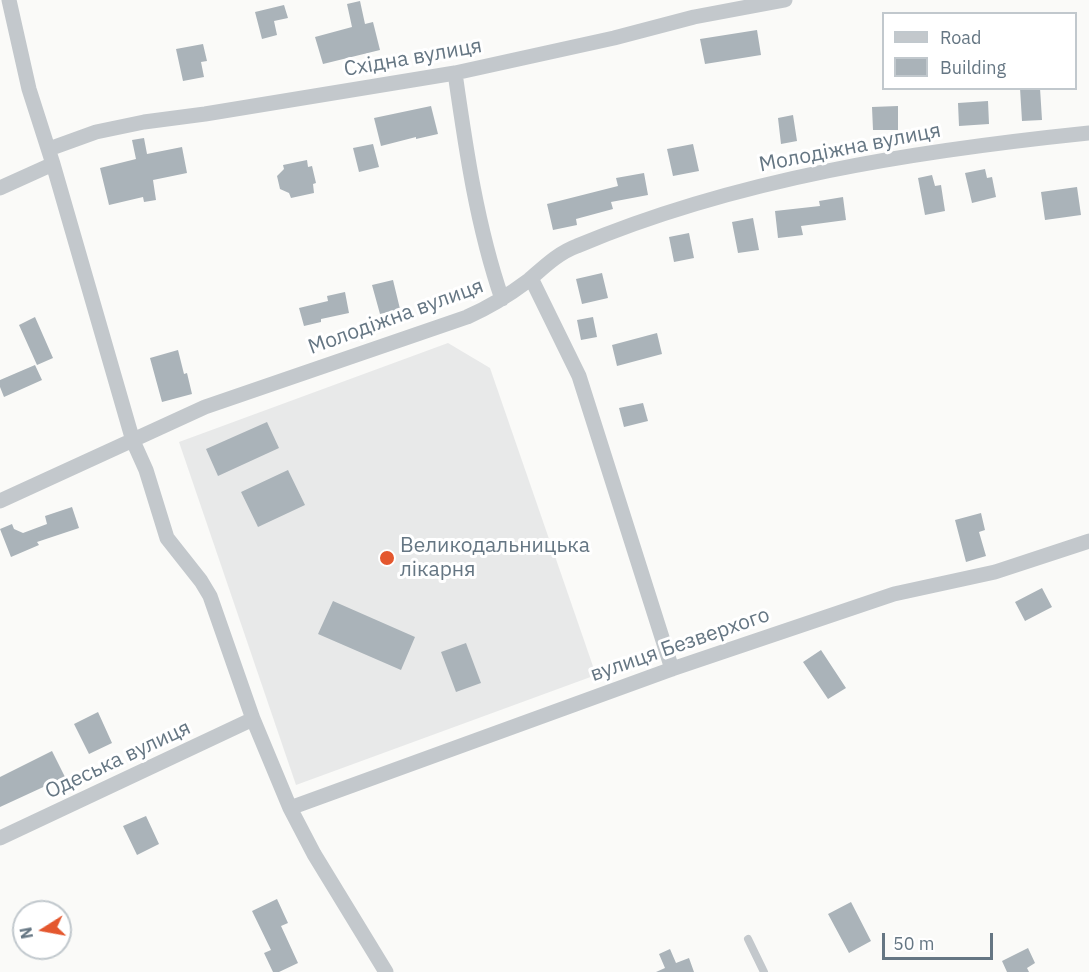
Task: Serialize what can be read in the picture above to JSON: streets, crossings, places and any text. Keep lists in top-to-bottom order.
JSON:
{
  "streets": {
    "street": [
      "Східна вулиця",
      "Молодіжна вулиця",
      "вулиця Безверхого",
      "Одеська вулиця"
    ]
  },
  "places": ["Великодальницька лікарня"],
  "legend": ["Road", "Building"],
  "scale_bar": "50 m",
  "north": "left"
}
